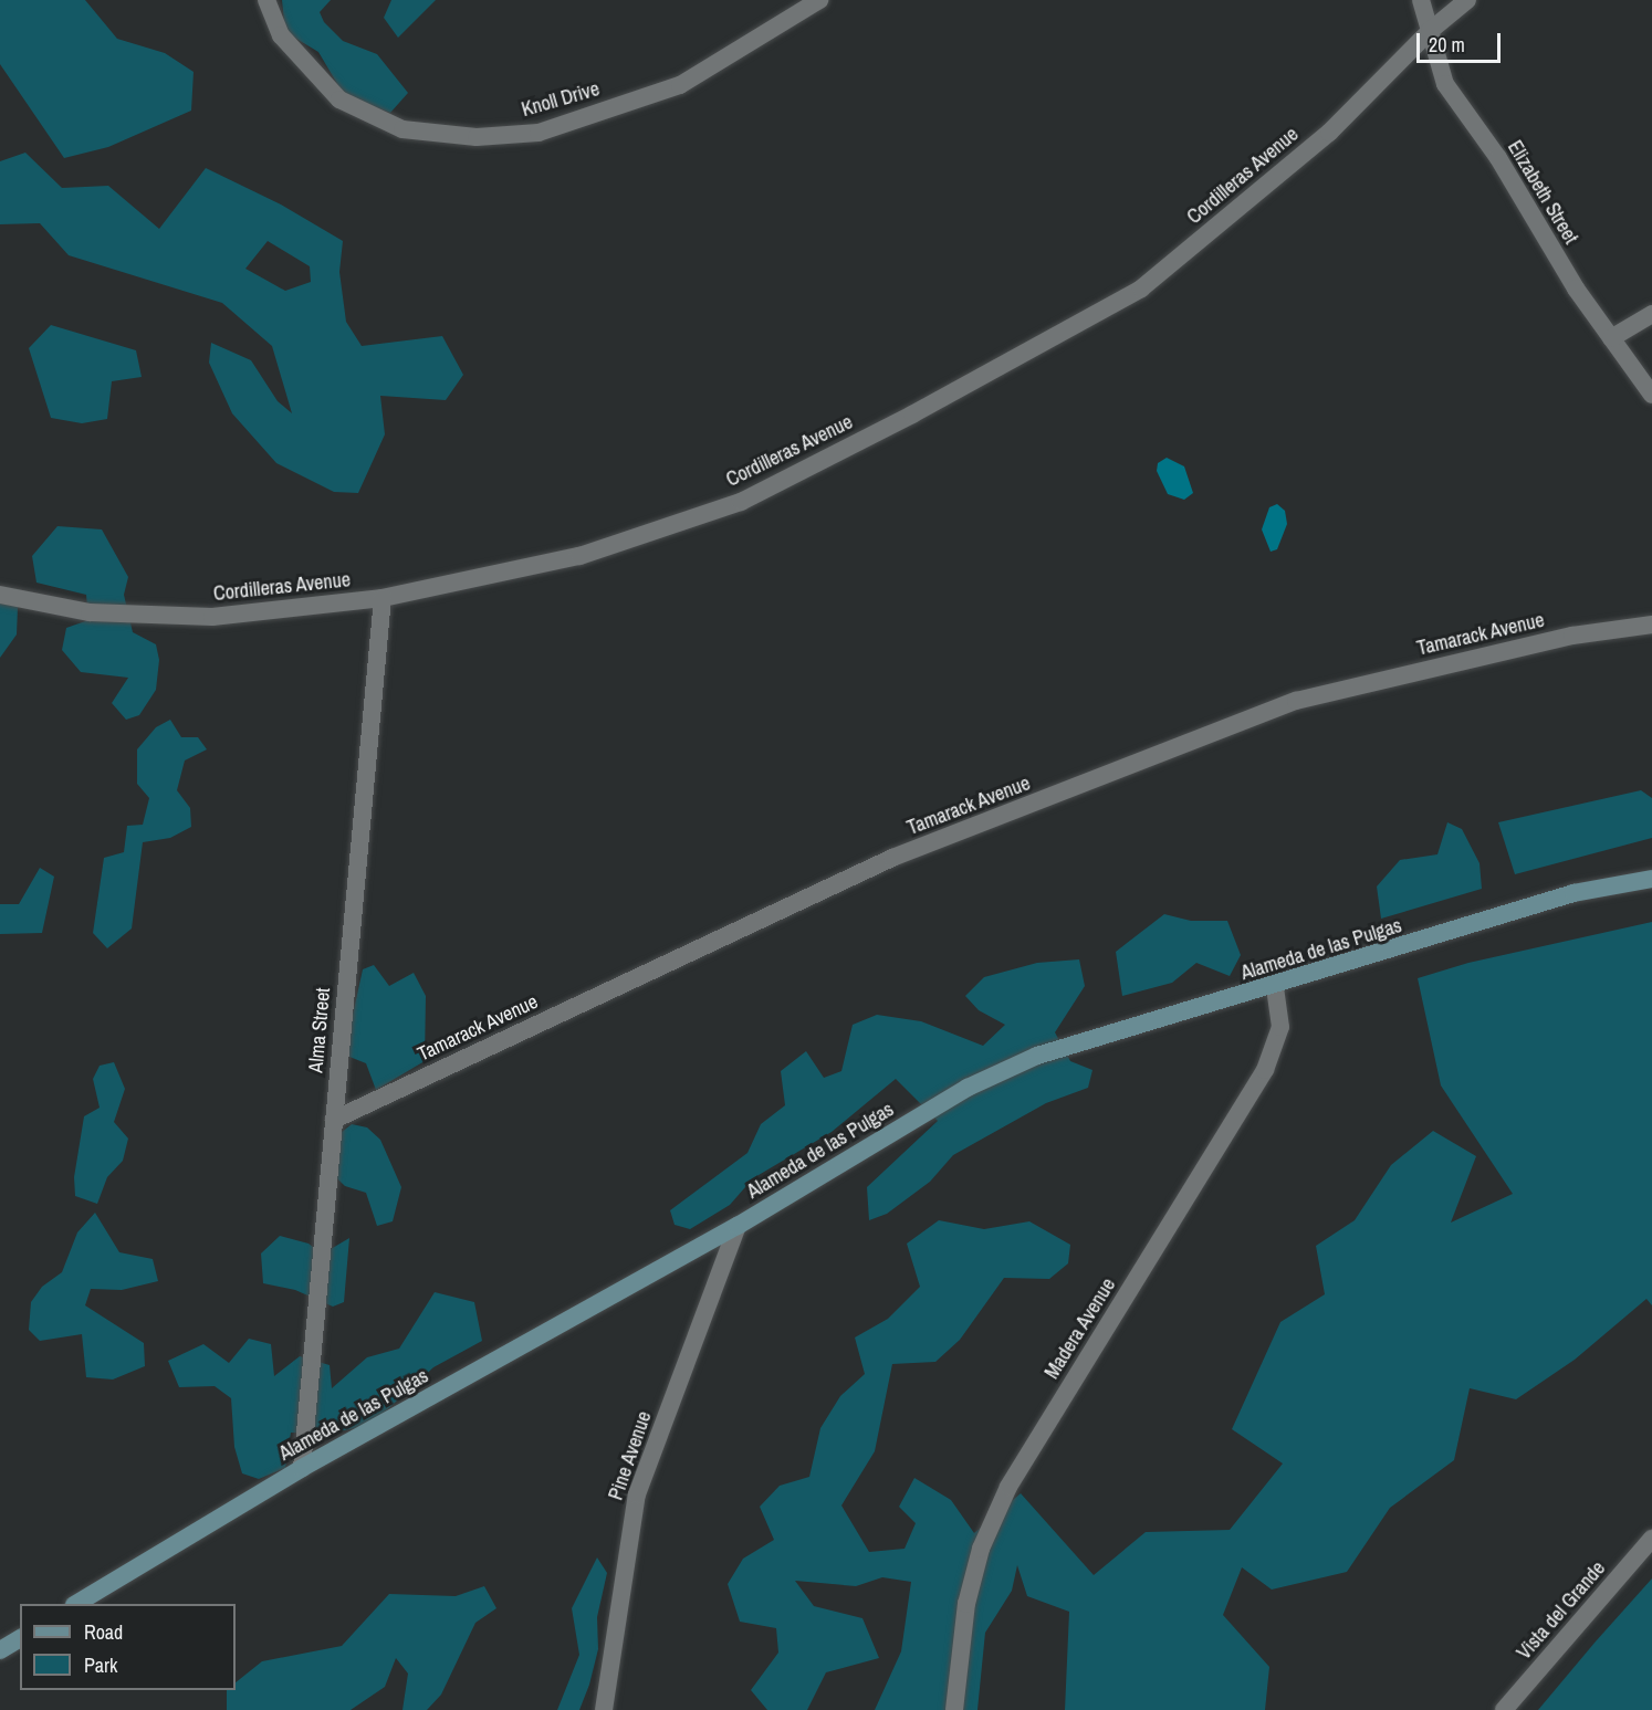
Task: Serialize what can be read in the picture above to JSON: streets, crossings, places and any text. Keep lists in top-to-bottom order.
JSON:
{
  "streets": {
    "main road": ["Alameda de las Pulgas"],
    "street": [
      "Knoll Drive",
      "Cordilleras Avenue",
      "Elizabeth Street",
      "Tamarack Avenue",
      "Alma Street",
      "Madera Avenue",
      "Pine Avenue",
      "Vista del Grande"
    ]
  },
  "crossings": [
    ["Cordilleras Avenue", "Elizabeth Street"],
    ["Cordilleras Avenue", "Alma Street"],
    ["Tamarack Avenue", "Alma Street"],
    ["Alameda de las Pulgas", "Alma Street"],
    ["Alameda de las Pulgas", "Madera Avenue"],
    ["Alameda de las Pulgas", "Pine Avenue"]
  ],
  "legend": ["Road", "Park"],
  "scale_bar": "20 m"
}
